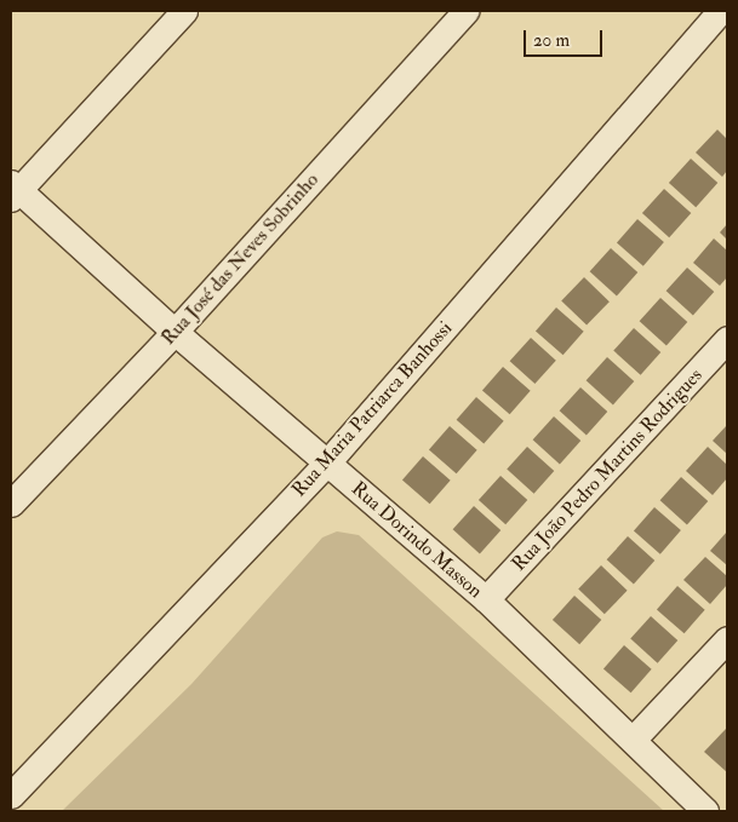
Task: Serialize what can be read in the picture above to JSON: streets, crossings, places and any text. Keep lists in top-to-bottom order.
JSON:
{
  "streets": {
    "street": [
      "Rua José das Neves Sobrinho",
      "Rua Maria Patriarca Banhossi",
      "Rua João Pedro Martins Rodrigues",
      "Rua Dorindo Masson"
    ]
  },
  "crossings": [
    ["Rua José das Neves Sobrinho", "Rua Dorindo Masson"],
    ["Rua Maria Patriarca Banhossi", "Rua Dorindo Masson"],
    ["Rua João Pedro Martins Rodrigues", "Rua Dorindo Masson"]
  ],
  "scale_bar": "20 m"
}
